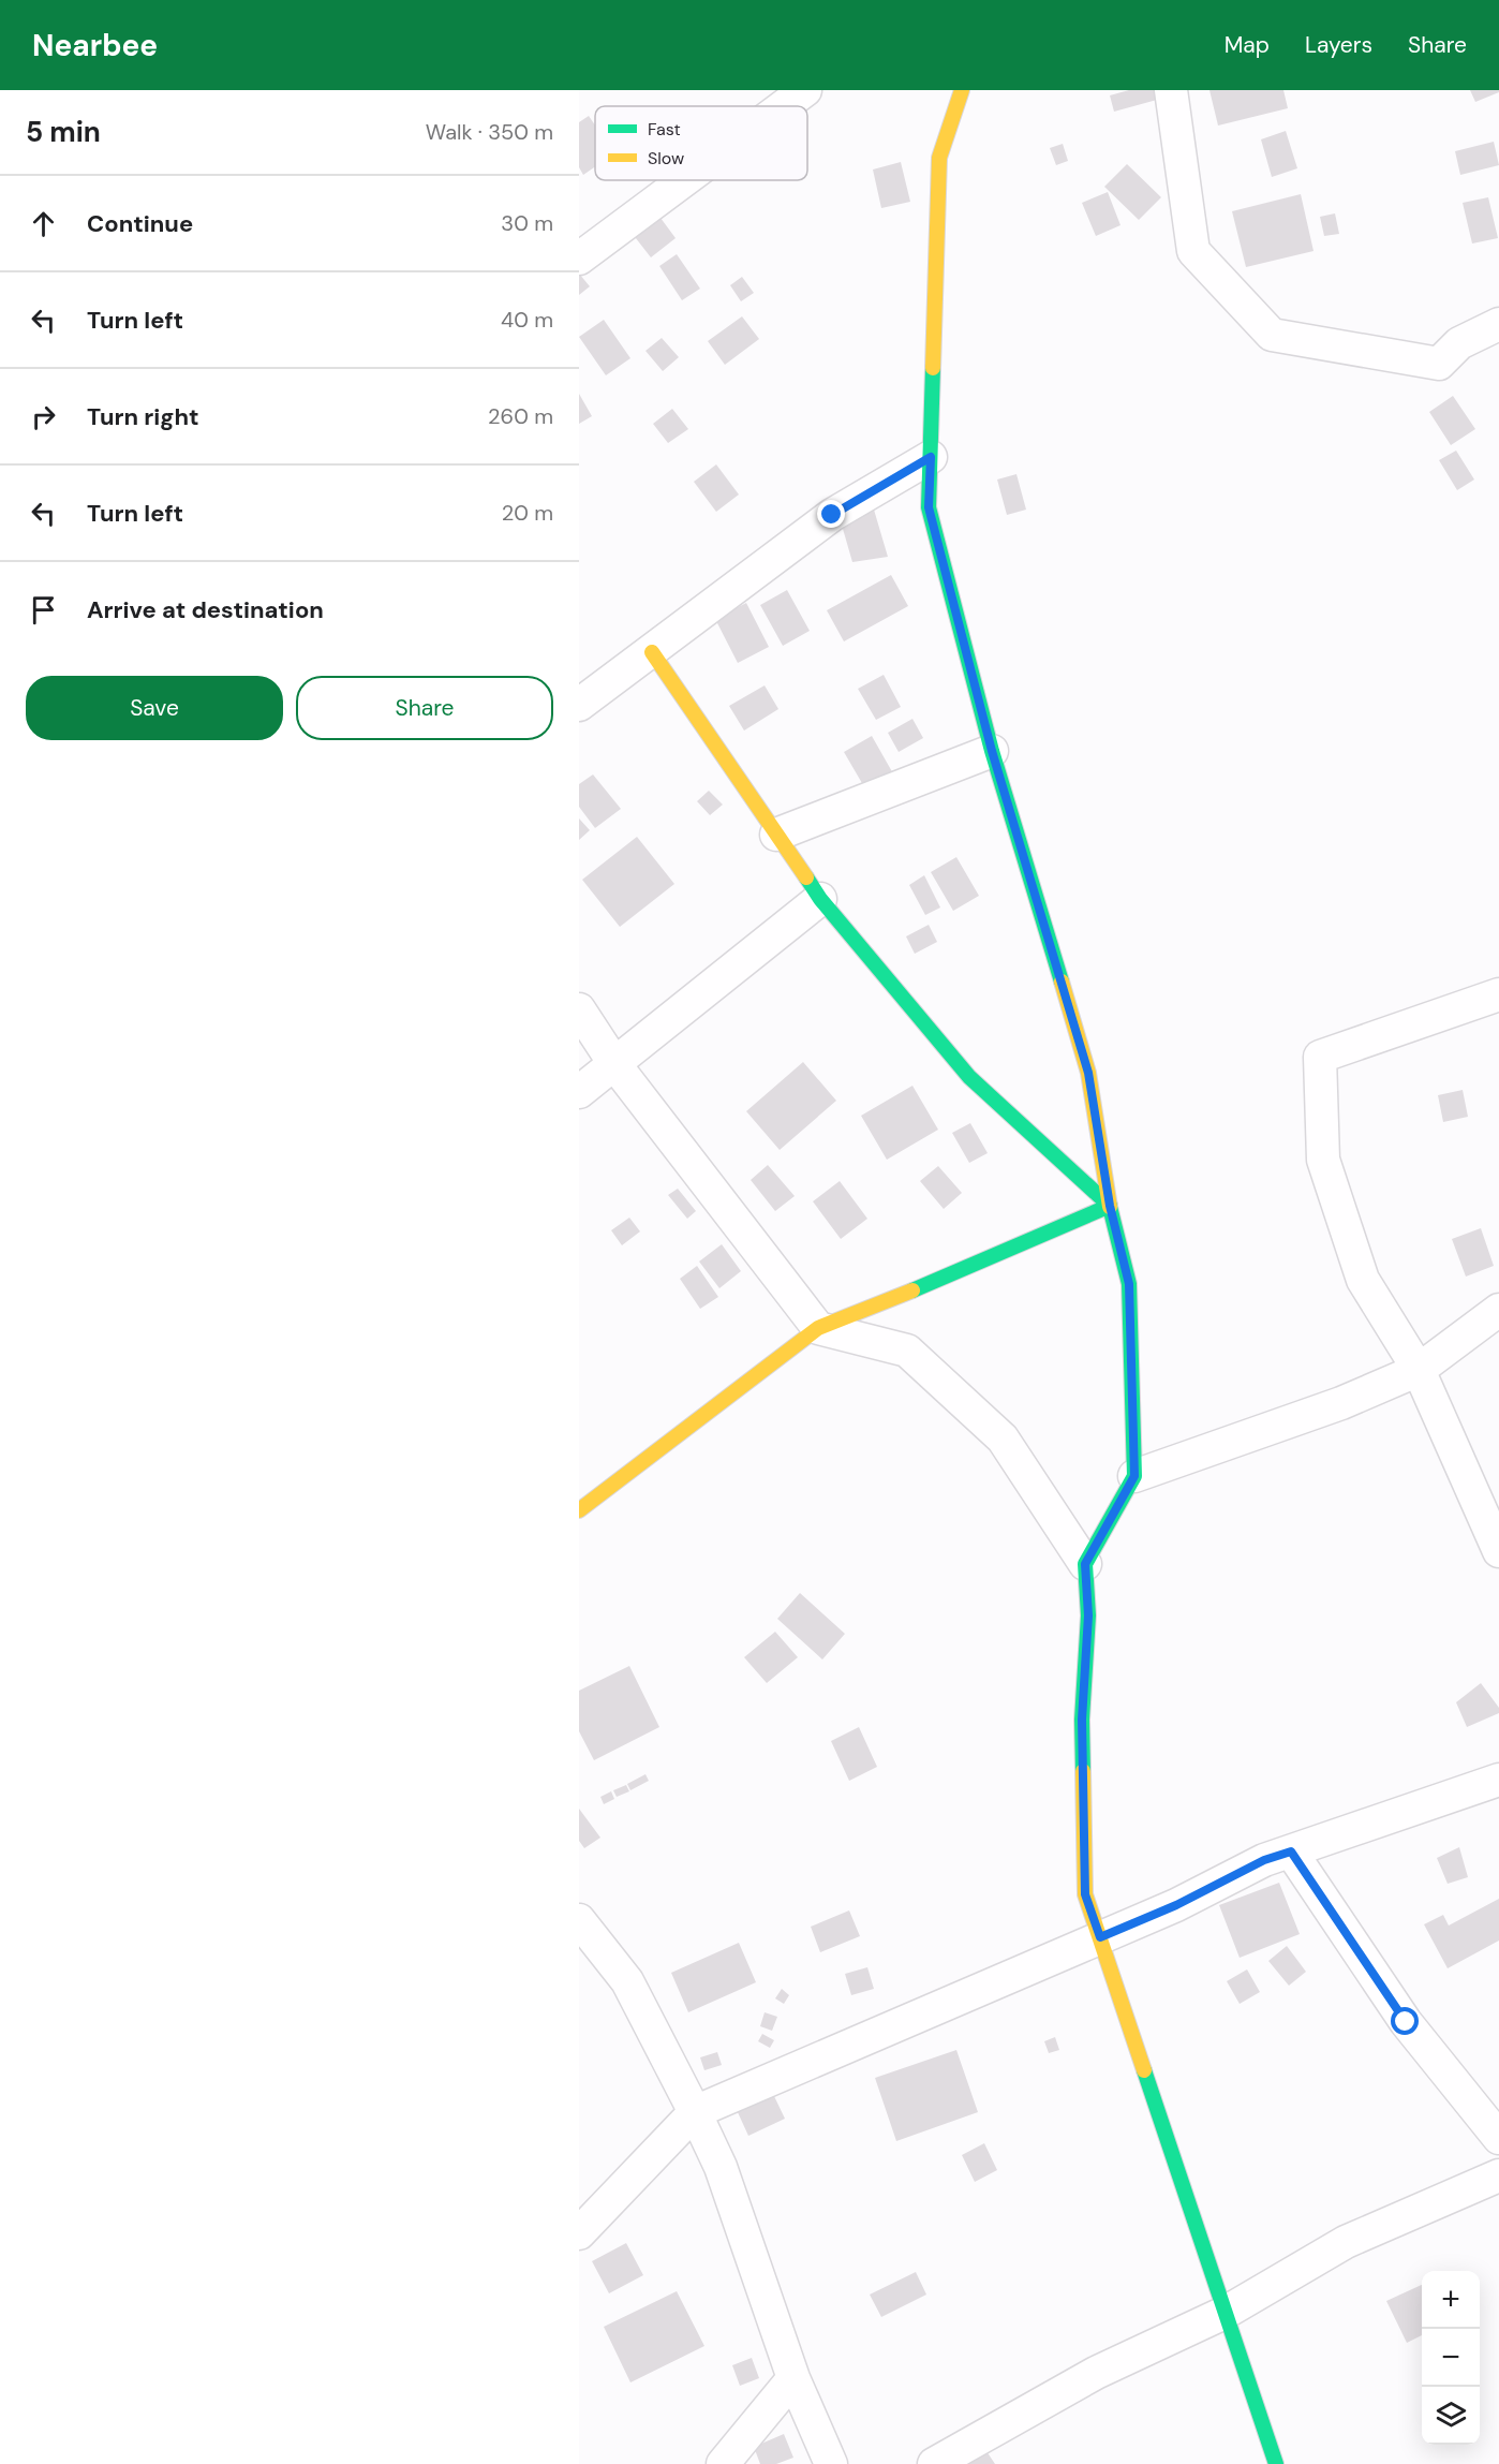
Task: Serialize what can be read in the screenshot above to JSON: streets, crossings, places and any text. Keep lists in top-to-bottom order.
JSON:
{
  "legend": ["Fast", "Slow"],
  "page": {
    "header": "Nearbee",
    "nav": ["Map", "Layers", "Share"],
    "heading": ["5 min", "Walk · 350 m"],
    "list": [
      ["Continue", "30 m"],
      ["Turn left", "40 m"],
      ["Turn right", "260 m"],
      ["Turn left", "20 m"],
      "Arrive at destination"
    ],
    "buttons": ["Save", "Share"],
    "map_buttons": ["+", "−"]
  }
}
